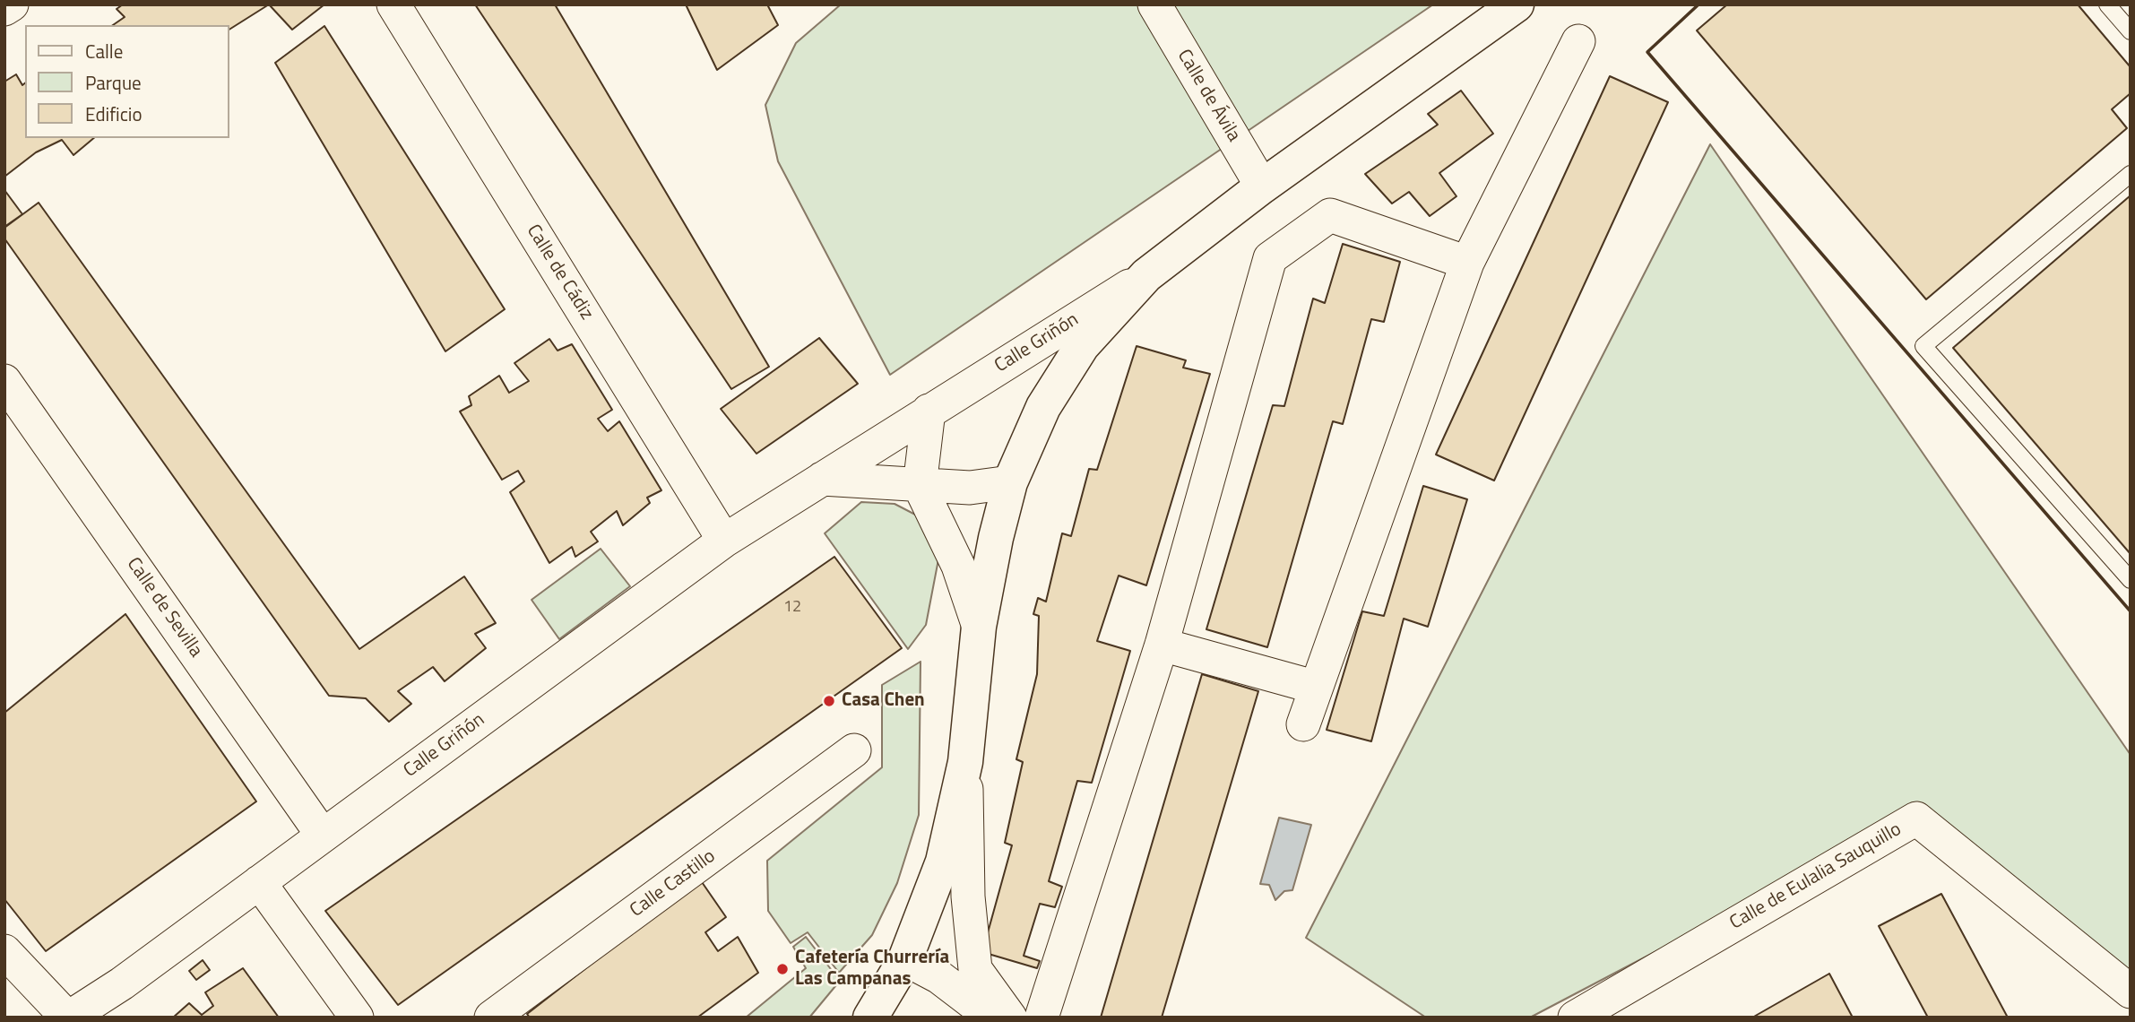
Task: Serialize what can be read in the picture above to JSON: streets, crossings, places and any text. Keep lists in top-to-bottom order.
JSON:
{
  "streets": {
    "street": [
      "Calle de Ávila",
      "Calle de Cádiz",
      "Calle Griñón",
      "Calle de Sevilla",
      "Calle de Eulalia Sauquillo",
      "Calle Castillo"
    ]
  },
  "crossings": [
    ["Calle de Cádiz", "Calle Griñón"],
    ["Calle Griñón", "Calle de Sevilla"]
  ],
  "places": ["Casa Chen", "Cafetería Churrería Las Campanas"],
  "house_numbers": ["12"],
  "legend": ["Calle", "Parque", "Edificio"]
}
